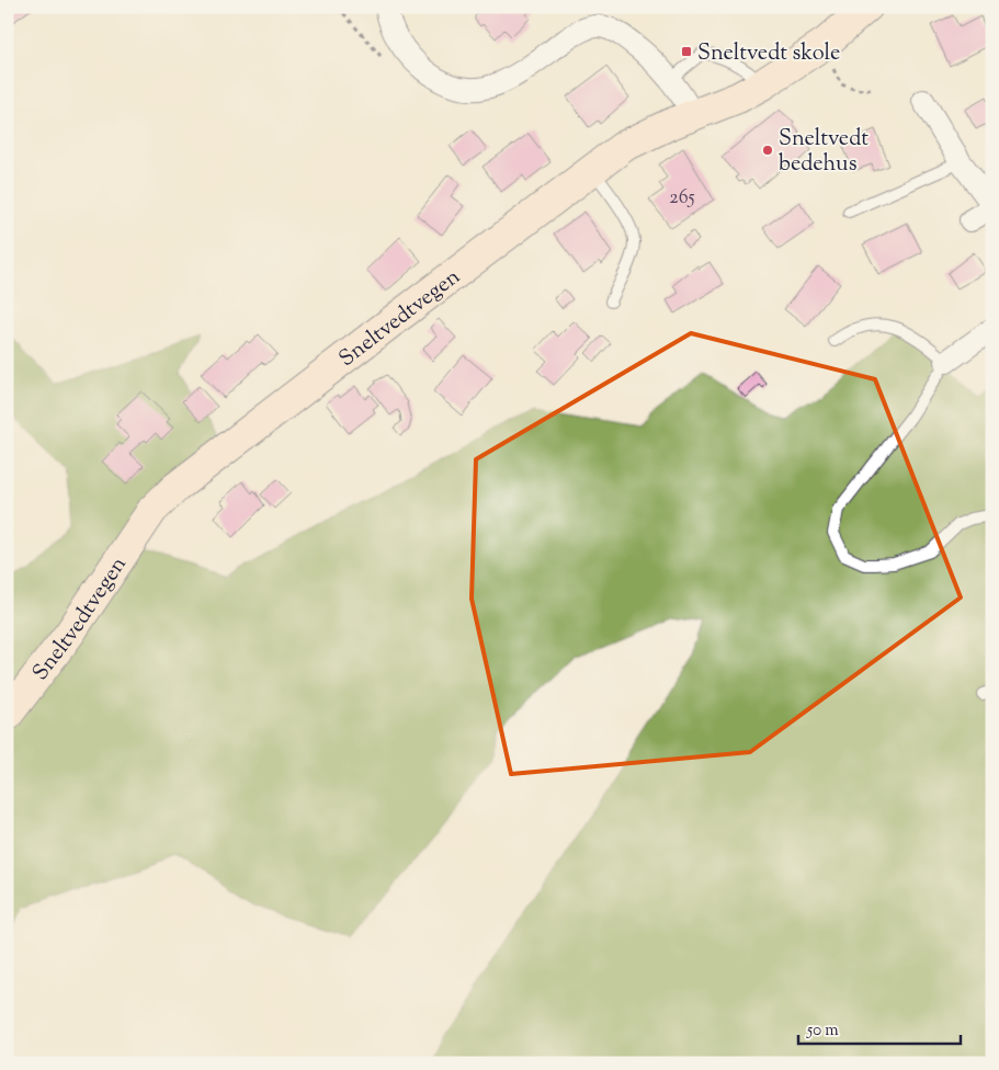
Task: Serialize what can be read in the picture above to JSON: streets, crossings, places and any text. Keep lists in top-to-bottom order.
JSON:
{
  "streets": {
    "main road": ["Sneltvedtvegen"]
  },
  "places": {
    "transit": ["Sneltvedt skole"],
    "other": ["Sneltvedt bedehus"]
  },
  "house_numbers": ["265"],
  "scale_bar": "50 m"
}
